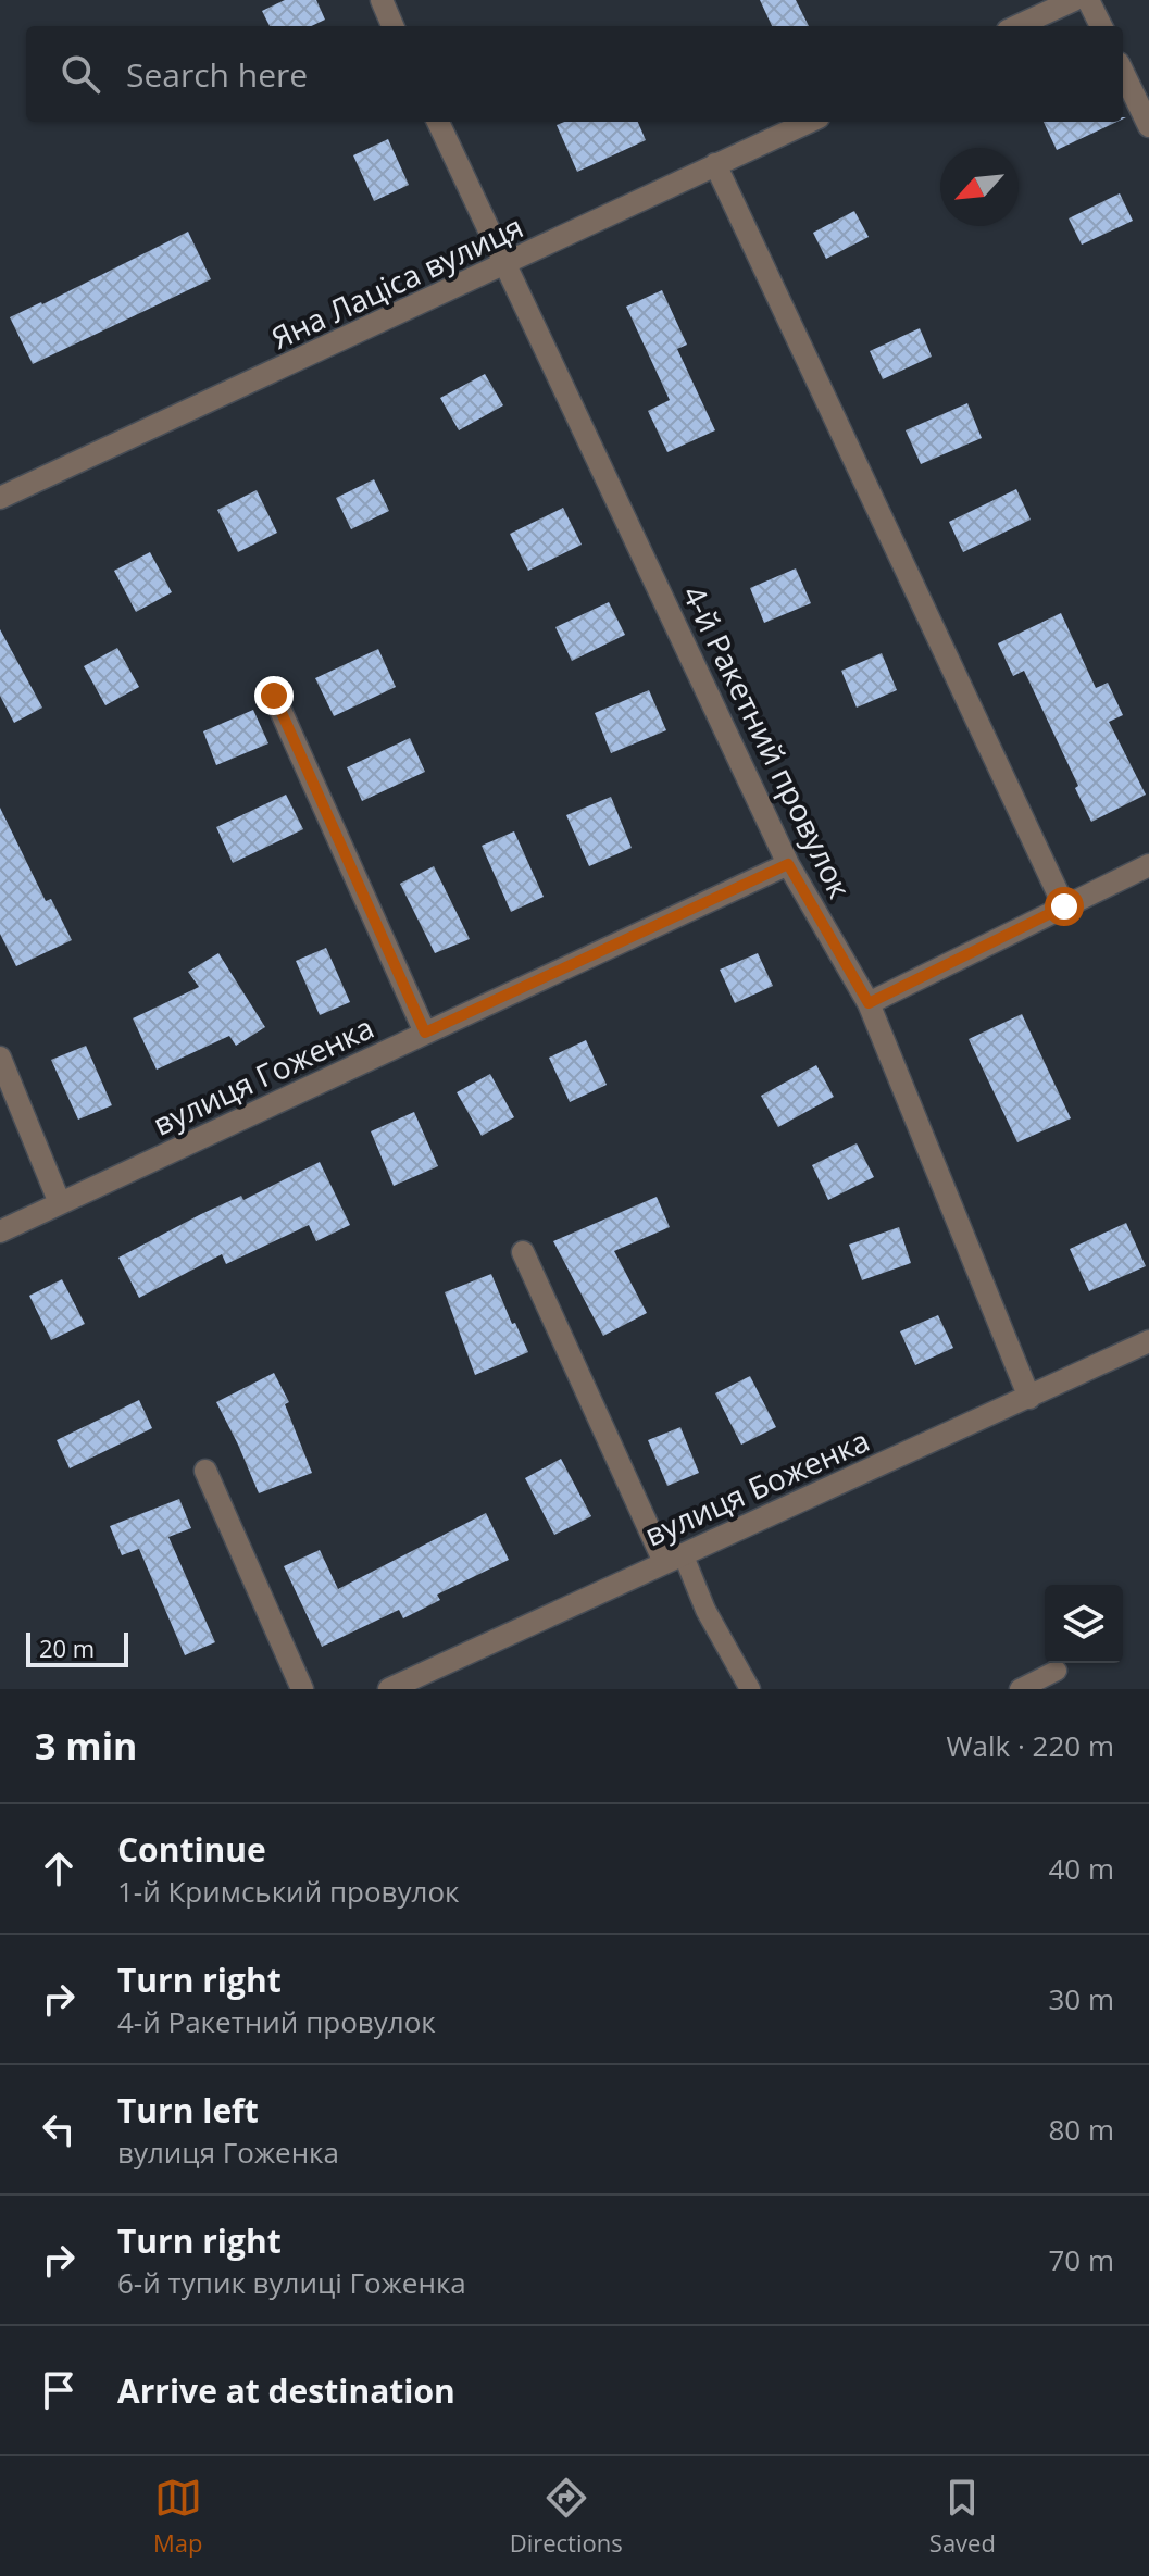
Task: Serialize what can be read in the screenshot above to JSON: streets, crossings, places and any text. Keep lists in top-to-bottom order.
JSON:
{
  "streets": {
    "street": [
      "Яна Лаціса вулиця",
      "4-й Ракетний провулок",
      "вулиця Гоженка",
      "вулиця Боженка"
    ]
  },
  "crossings": [
    ["Яна Лаціса вулиця", "4-й Ракетний провулок"],
    ["4-й Ракетний провулок", "вулиця Гоженка"],
    ["4-й Ракетний провулок", "вулиця Боженка"]
  ],
  "scale_bar": "20 m",
  "north": "bottom left",
  "page": {
    "search": "Search here",
    "scale": "20 m",
    "heading": ["3 min", "Walk · 220 m"],
    "list": [
      ["Continue", "1-й Кримський провулок", "40 m"],
      ["Turn right", "4-й Ракетний провулок", "30 m"],
      ["Turn left", "вулиця Гоженка", "80 m"],
      ["Turn right", "6-й тупик вулиці Гоженка", "70 m"],
      "Arrive at destination"
    ],
    "nav": ["Map", "Directions", "Saved"]
  }
}
